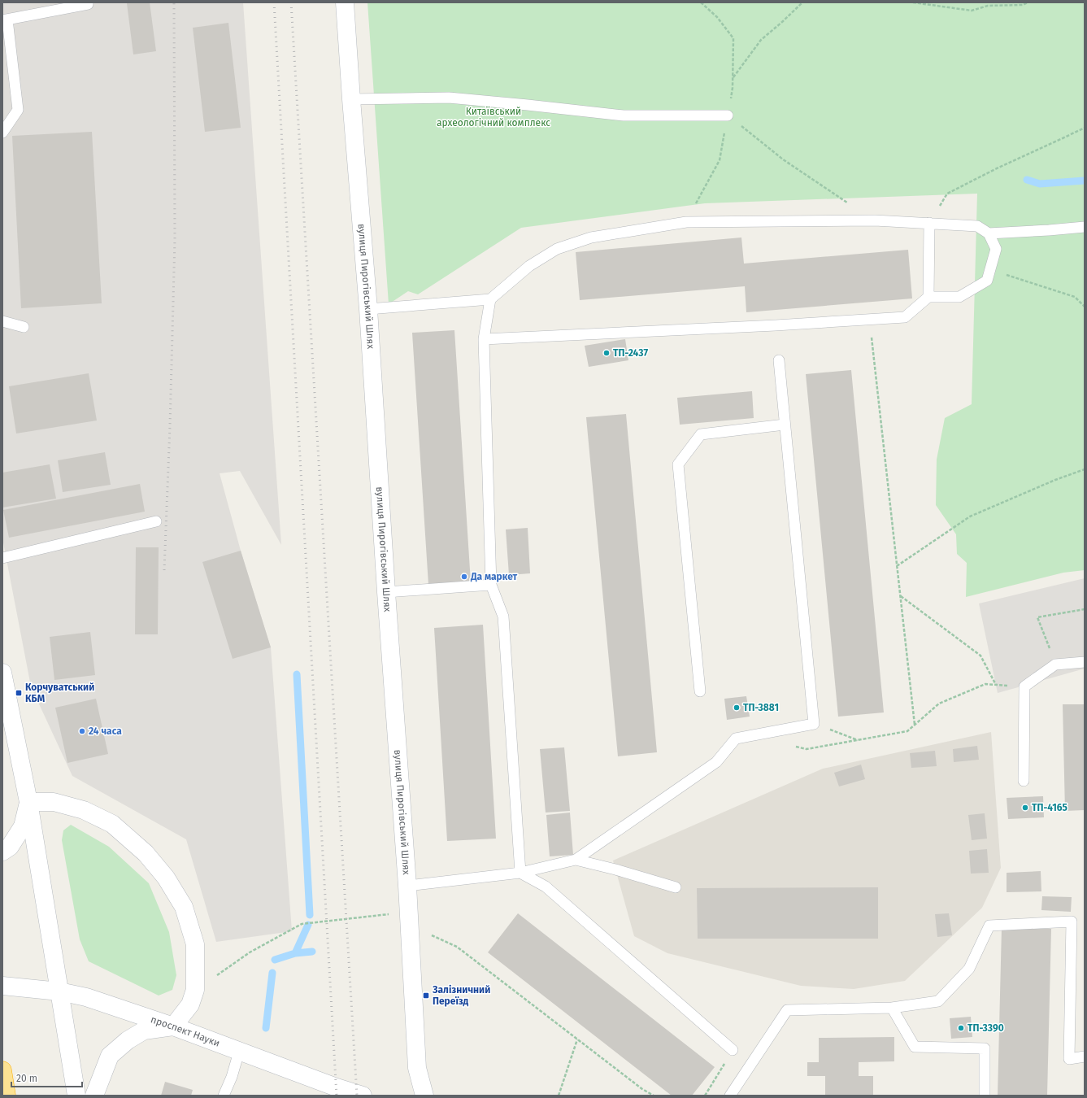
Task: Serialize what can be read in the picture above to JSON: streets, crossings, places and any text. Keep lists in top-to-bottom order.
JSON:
{
  "streets": {
    "main road": ["вулиця Пирогівський Шлях", "проспект Науки"]
  },
  "parks": ["Китаївський археологічний комплекс"],
  "places": {
    "other": [
      "ТП-2437",
      "Да маркет",
      "ТП-3881",
      "24 часа",
      "ТП-4165",
      "ТП-3390"
    ],
    "transit": ["Корчуватський КБМ", "Залізничний Переїзд"]
  },
  "scale_bar": "20 m"
}
